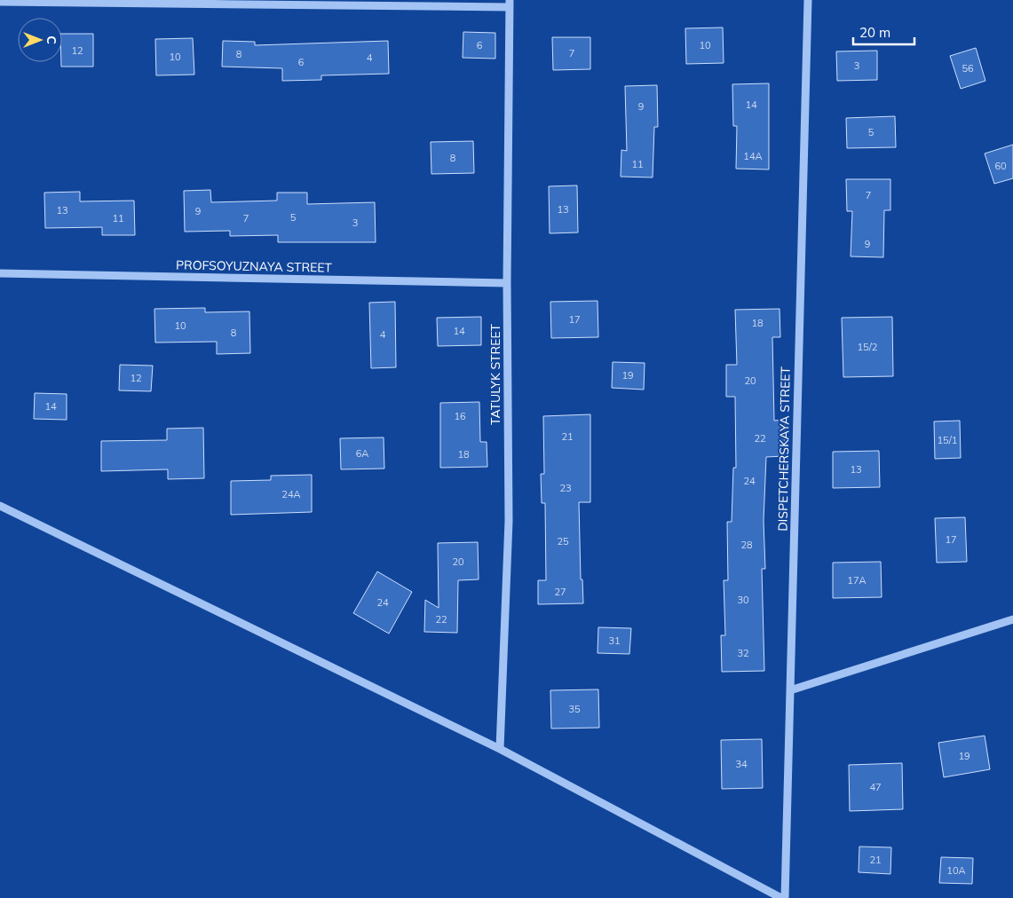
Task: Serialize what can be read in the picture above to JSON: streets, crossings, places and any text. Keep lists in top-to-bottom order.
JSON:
{
  "streets": {
    "street": ["PROFSOYUZNAYA STREET", "TATULYK STREET", "DISPETCHERSKAYA STREET"]
  },
  "crossings": [
    ["PROFSOYUZNAYA STREET", "TATULYK STREET"]
  ],
  "house_numbers": [
    "6",
    "10",
    "12",
    "7",
    "8",
    "10",
    "4",
    "6",
    "3",
    "56",
    "14",
    "9",
    "5",
    "14А",
    "8",
    "11",
    "60",
    "7",
    "13",
    "13",
    "9",
    "5",
    "11",
    "7",
    "3",
    "9",
    "17",
    "18",
    "10",
    "14",
    "8",
    "4",
    "15/2",
    "19",
    "12",
    "20",
    "14",
    "16",
    "21",
    "22",
    "15/1",
    "6А",
    "18",
    "13",
    "24",
    "23",
    "24А",
    "17",
    "25",
    "28",
    "20",
    "17А",
    "27",
    "30",
    "24",
    "22",
    "31",
    "32",
    "35",
    "19",
    "34",
    "47",
    "21",
    "10А"
  ],
  "scale_bar": "20 m",
  "north": "right"
}
